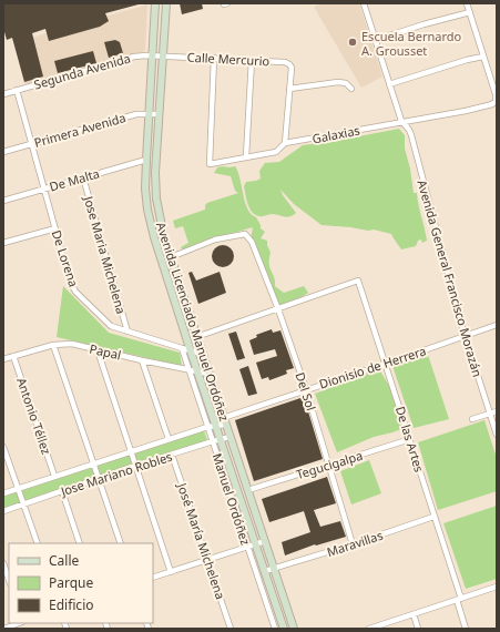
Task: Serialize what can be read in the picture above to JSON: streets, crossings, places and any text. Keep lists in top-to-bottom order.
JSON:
{
  "streets": {
    "main road": ["Avenida Licenciado Manuel Ordóñez"],
    "street": [
      "Calle Mercurio",
      "Segunda Avenida",
      "Primera Avenida",
      "Galaxias",
      "De Malta",
      "Jose Maria Michelena",
      "De Lorena",
      "Avenida General Francisco Morazán",
      "Papal",
      "Dionisio de Herrera",
      "Del Sol",
      "Antonio Téllez",
      "De las Artes",
      "Tegucigalpa",
      "Jose Mariano Robles",
      "Manuel Ordóñez",
      "José María Michelena",
      "Maravillas"
    ]
  },
  "crossings": [
    ["Calle Mercurio", "Segunda Avenida"],
    ["Calle Mercurio", "Galaxias"],
    ["Calle Mercurio", "Avenida Licenciado Manuel Ordóñez"],
    ["Segunda Avenida", "De Lorena"],
    ["Segunda Avenida", "Avenida Licenciado Manuel Ordóñez"],
    ["Primera Avenida", "De Lorena"],
    ["Primera Avenida", "Avenida Licenciado Manuel Ordóñez"],
    ["Galaxias", "Avenida General Francisco Morazán"],
    ["De Malta", "Jose Maria Michelena"],
    ["De Malta", "De Lorena"],
    ["De Malta", "Avenida Licenciado Manuel Ordóñez"],
    ["Jose Maria Michelena", "De Lorena"],
    ["De Lorena", "Avenida Licenciado Manuel Ordóñez"],
    ["De Lorena", "Manuel Ordóñez"],
    ["Avenida General Francisco Morazán", "Dionisio de Herrera"],
    ["Avenida Licenciado Manuel Ordóñez", "Papal"],
    ["Avenida Licenciado Manuel Ordóñez", "Dionisio de Herrera"],
    ["Avenida Licenciado Manuel Ordóñez", "Del Sol"],
    ["Avenida Licenciado Manuel Ordóñez", "Tegucigalpa"],
    ["Avenida Licenciado Manuel Ordóñez", "Jose Mariano Robles"],
    ["Avenida Licenciado Manuel Ordóñez", "Maravillas"],
    ["Papal", "Antonio Téllez"],
    ["Papal", "Manuel Ordóñez"],
    ["Dionisio de Herrera", "Del Sol"],
    ["Dionisio de Herrera", "De las Artes"],
    ["Dionisio de Herrera", "Jose Mariano Robles"],
    ["Del Sol", "De las Artes"],
    ["Del Sol", "Tegucigalpa"],
    ["Del Sol", "Maravillas"],
    ["Antonio Téllez", "Jose Mariano Robles"],
    ["De las Artes", "Tegucigalpa"],
    ["De las Artes", "Maravillas"],
    ["Jose Mariano Robles", "Manuel Ordóñez"],
    ["Jose Mariano Robles", "José María Michelena"]
  ],
  "places": ["Escuela Bernardo A. Grousset"],
  "legend": ["Calle", "Parque", "Edificio"]
}
